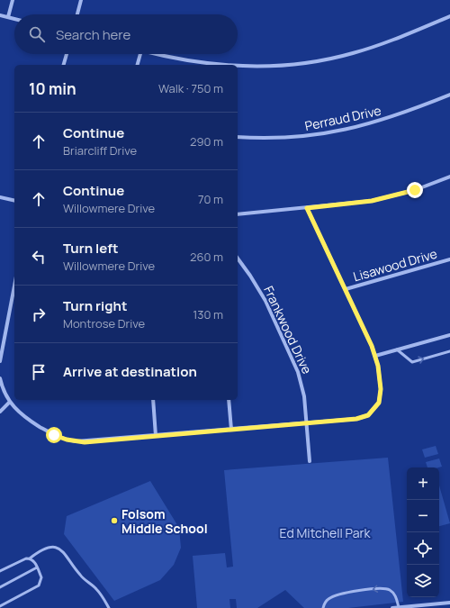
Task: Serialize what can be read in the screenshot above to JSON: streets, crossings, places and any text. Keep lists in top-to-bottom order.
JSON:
{
  "streets": {
    "street": ["Perraud Drive", "Lisawood Drive", "Frankwood Drive"]
  },
  "parks": ["Ed Mitchell Park"],
  "places": ["Folsom Middle School"],
  "page": {
    "search": "Search here",
    "heading": ["10 min", "Walk · 750 m"],
    "list": [
      ["Continue", "Briarcliff Drive", "290 m"],
      ["Continue", "Willowmere Drive", "70 m"],
      ["Turn left", "Willowmere Drive", "260 m"],
      ["Turn right", "Montrose Drive", "130 m"],
      "Arrive at destination"
    ],
    "map_buttons": ["+", "−"]
  }
}
